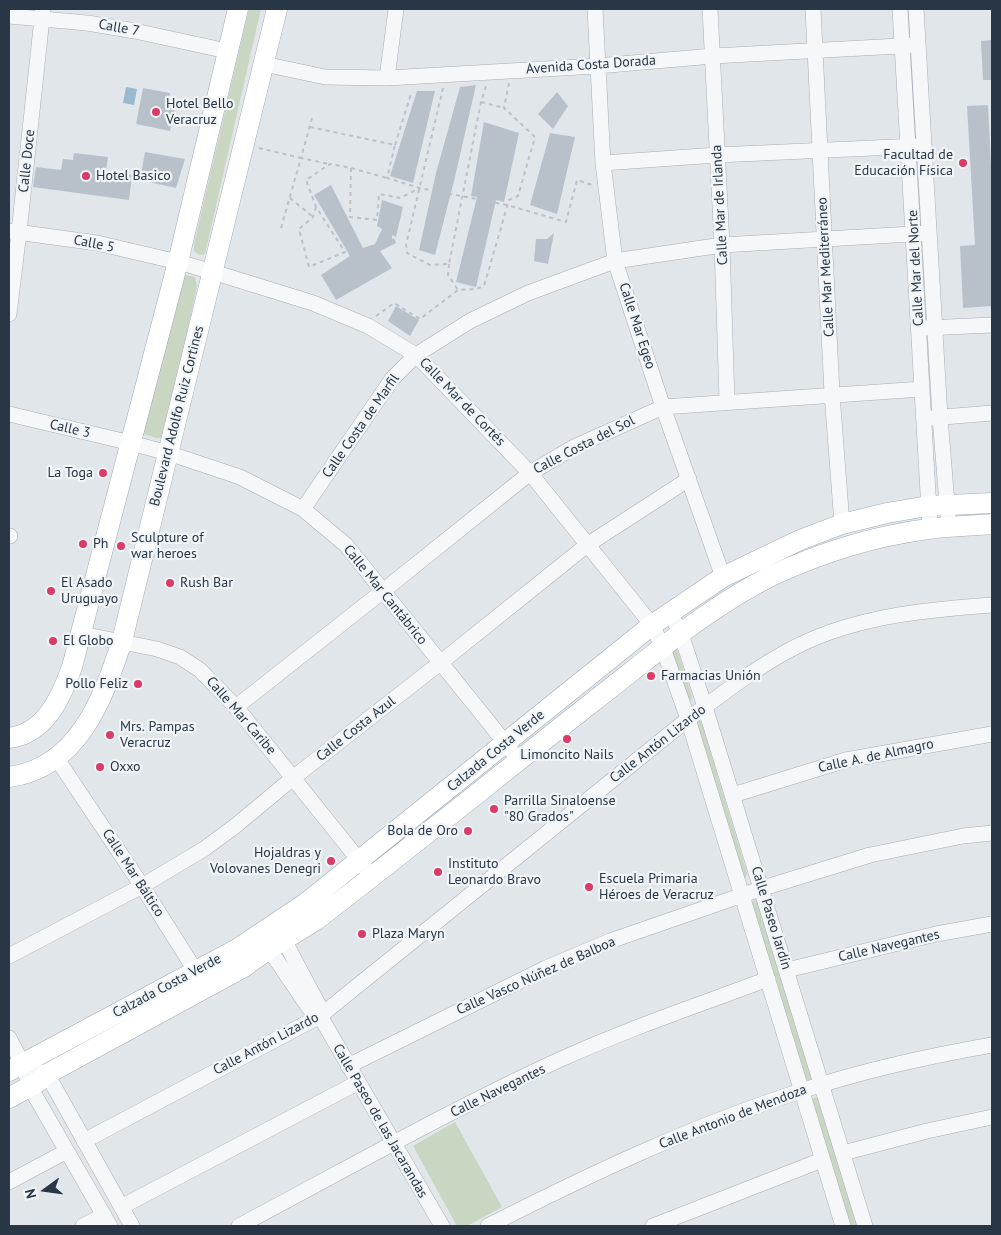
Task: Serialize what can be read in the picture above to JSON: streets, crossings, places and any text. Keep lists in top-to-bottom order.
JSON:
{
  "streets": {
    "main road": ["Boulevard Adolfo Ruiz Cortines", "Calzada Costa Verde"],
    "street": [
      "Calle 7",
      "Avenida Costa Dorada",
      "Calle Doce",
      "Calle Mar de Irlanda",
      "Calle 5",
      "Calle Mar Mediterráneo",
      "Calle Mar del Norte",
      "Calle Mar Egeo",
      "Calle Mar de Cortés",
      "Calle Costa de Marfil",
      "Calle 3",
      "Calle Costa del Sol",
      "Calle Mar Cantábrico",
      "Calle Mar Caribe",
      "Calle Costa Azul",
      "Calle Antón Lizardo",
      "Calle A. de Almagro",
      "Calle Mar Báltico",
      "Calle Paseo Jardín",
      "Calle Navegantes",
      "Calle Vasco Núñez de Balboa",
      "Calle Antonio de Mendoza",
      "Calle Paseo de las Jacarandas"
    ]
  },
  "crossings": [
    ["Calle 7", "Calle Doce"],
    ["Avenida Costa Dorada", "Calle Mar de Irlanda"],
    ["Avenida Costa Dorada", "Calle Mar Mediterráneo"],
    ["Avenida Costa Dorada", "Calle Mar del Norte"],
    ["Avenida Costa Dorada", "Calle Mar Egeo"],
    ["Avenida Costa Dorada", "Boulevard Adolfo Ruiz Cortines"],
    ["Calle Doce", "Calle 5"],
    ["Calle Mar de Irlanda", "Calle Costa de Marfil"],
    ["Calle Mar de Irlanda", "Calle Costa del Sol"],
    ["Calle 5", "Calle Mar de Cortés"],
    ["Calle Mar Mediterráneo", "Calle Costa de Marfil"],
    ["Calle Mar Mediterráneo", "Calle Costa del Sol"],
    ["Calle Mar Mediterráneo", "Calzada Costa Verde"],
    ["Calle Mar del Norte", "Calle Costa de Marfil"],
    ["Calle Mar del Norte", "Calle Costa del Sol"],
    ["Calle Mar del Norte", "Calzada Costa Verde"],
    ["Calle Mar Egeo", "Calle Costa de Marfil"],
    ["Calle Mar Egeo", "Calle Costa del Sol"],
    ["Calle Mar Egeo", "Calle Costa Azul"],
    ["Calle Mar Egeo", "Calzada Costa Verde"],
    ["Calle Mar de Cortés", "Boulevard Adolfo Ruiz Cortines"],
    ["Calle Mar de Cortés", "Calle Costa de Marfil"],
    ["Calle Mar de Cortés", "Calle Costa del Sol"],
    ["Calle Mar de Cortés", "Calle Costa Azul"],
    ["Calle Mar de Cortés", "Calzada Costa Verde"],
    ["Calle Mar de Cortés", "Calle Paseo Jardín"],
    ["Boulevard Adolfo Ruiz Cortines", "Calle Mar Cantábrico"],
    ["Boulevard Adolfo Ruiz Cortines", "Calle Mar Caribe"],
    ["Boulevard Adolfo Ruiz Cortines", "Calle Mar Báltico"],
    ["Calle Costa de Marfil", "Calle Mar Cantábrico"],
    ["Calle 3", "Calle Mar Cantábrico"],
    ["Calle Costa del Sol", "Calle Mar Cantábrico"],
    ["Calle Costa del Sol", "Calle Mar Caribe"],
    ["Calle Mar Cantábrico", "Calle Costa Azul"],
    ["Calle Mar Cantábrico", "Calzada Costa Verde"],
    ["Calle Mar Caribe", "Calle Costa Azul"],
    ["Calle Mar Caribe", "Calzada Costa Verde"],
    ["Calle Costa Azul", "Calle Mar Báltico"],
    ["Calle Antón Lizardo", "Calle Paseo Jardín"],
    ["Calle Antón Lizardo", "Calle Paseo de las Jacarandas"],
    ["Calzada Costa Verde", "Calle Mar Báltico"],
    ["Calzada Costa Verde", "Calle Paseo Jardín"],
    ["Calzada Costa Verde", "Calle Paseo de las Jacarandas"],
    ["Calle A. de Almagro", "Calle Paseo Jardín"],
    ["Calle Paseo Jardín", "Calle Navegantes"],
    ["Calle Paseo Jardín", "Calle Vasco Núñez de Balboa"],
    ["Calle Paseo Jardín", "Calle Antonio de Mendoza"],
    ["Calle Navegantes", "Calle Paseo de las Jacarandas"],
    ["Calle Vasco Núñez de Balboa", "Calle Paseo de las Jacarandas"]
  ],
  "places": [
    "Hotel Bello Veracruz",
    "Facultad de Educación Física",
    "Hotel Basico",
    "La Toga",
    "Ph",
    "Sculpture of war heroes",
    "Rush Bar",
    "El Asado Uruguayo",
    "El Globo",
    "Farmacias Unión",
    "Pollo Feliz",
    "Mrs. Pampas Veracruz",
    "Limoncito Nails",
    "Oxxo",
    "Parrilla Sinaloense \"80 Grados\"",
    "Bola de Oro",
    "Hojaldras y Volovanes Denegri",
    "Instituto Leonardo Bravo",
    "Escuela Primaria Héroes de Veracruz",
    "Plaza Maryn"
  ],
  "north": "left"
}
